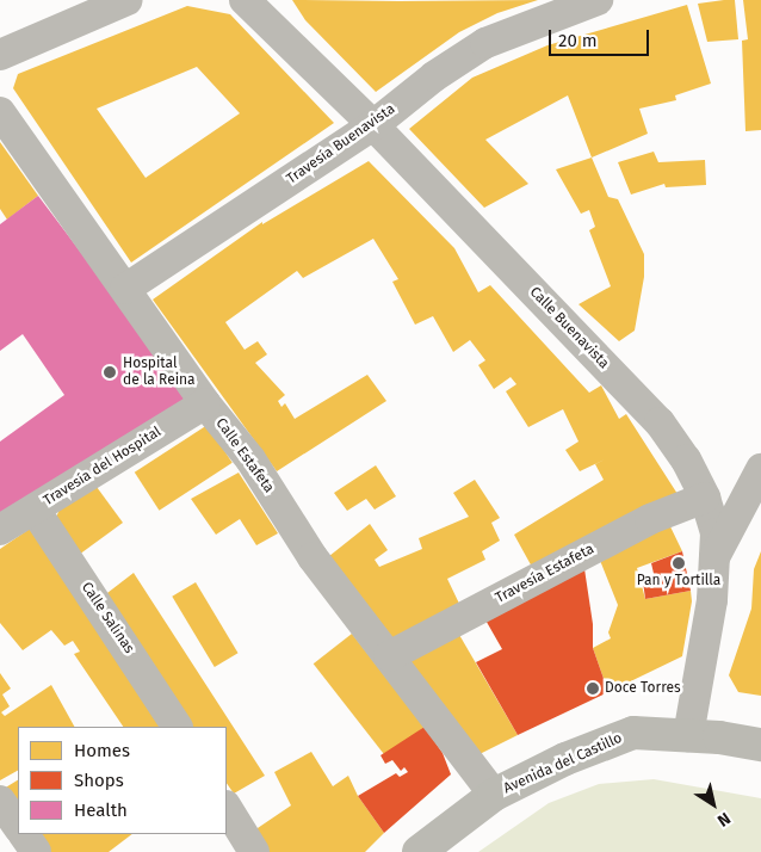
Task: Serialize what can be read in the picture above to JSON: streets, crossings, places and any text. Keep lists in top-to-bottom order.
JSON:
{
  "streets": {
    "main road": ["Avenida del Castillo"],
    "street": [
      "Travesía Buenavista",
      "Calle Buenavista",
      "Calle Estafeta",
      "Travesía del Hospital",
      "Travesía Estafeta",
      "Calle Salinas"
    ]
  },
  "crossings": [
    ["Travesía Buenavista", "Calle Buenavista"],
    ["Travesía Buenavista", "Calle Estafeta"],
    ["Calle Buenavista", "Travesía Estafeta"],
    ["Calle Buenavista", "Avenida del Castillo"],
    ["Calle Estafeta", "Travesía del Hospital"],
    ["Calle Estafeta", "Travesía Estafeta"],
    ["Calle Estafeta", "Avenida del Castillo"],
    ["Travesía del Hospital", "Calle Salinas"]
  ],
  "places": ["Hospital de la Reina", "Pan y Tortilla", "Doce Torres"],
  "legend": ["Homes", "Shops", "Health"],
  "scale_bar": "20 m",
  "north": "bottom right"
}
